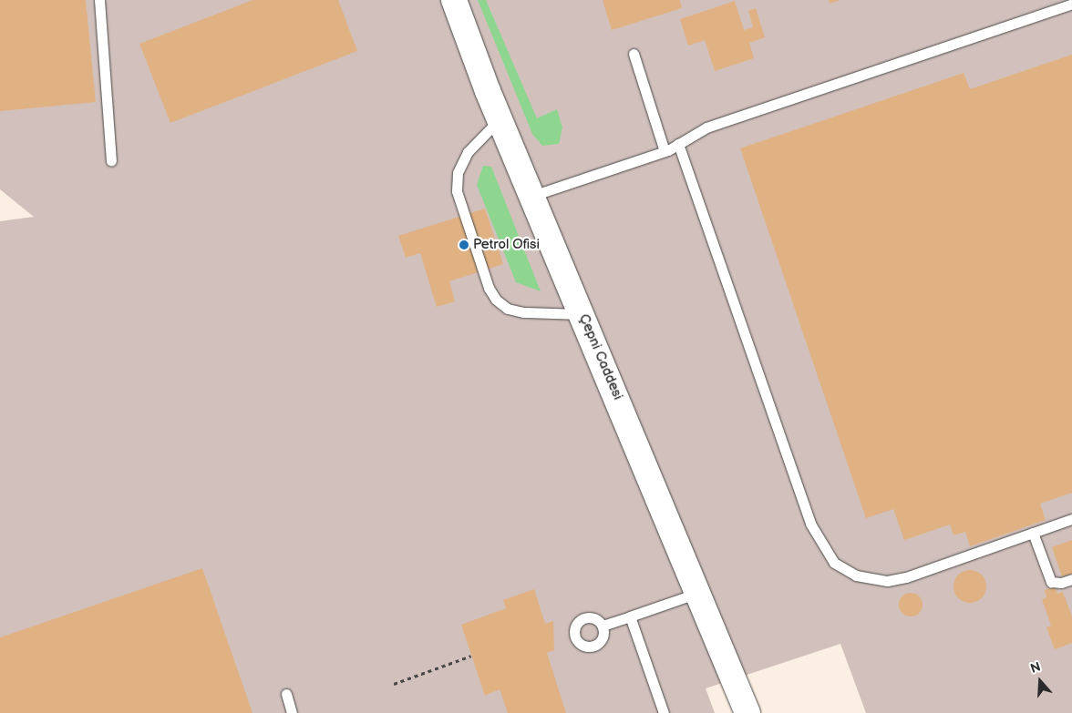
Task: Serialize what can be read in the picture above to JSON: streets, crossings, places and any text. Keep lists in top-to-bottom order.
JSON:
{
  "streets": {
    "main road": ["Çepni Caddesi"]
  },
  "places": ["Petrol Ofisi"],
  "north": "top"
}
